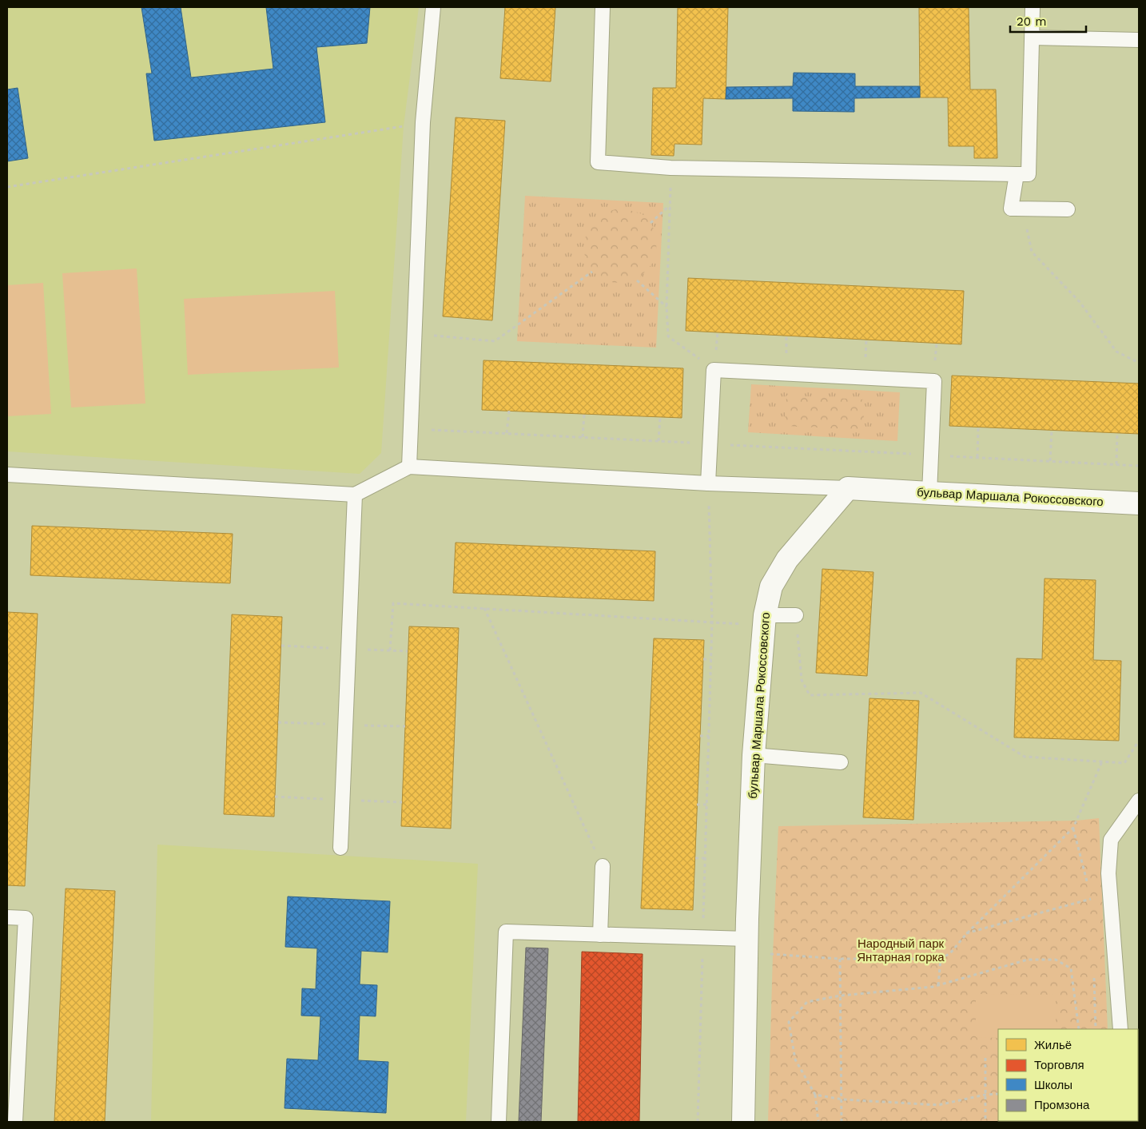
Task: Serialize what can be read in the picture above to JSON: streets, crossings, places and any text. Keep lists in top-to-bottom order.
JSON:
{
  "streets": {
    "street": ["бульвар Маршала Рокоссовского"]
  },
  "parks": ["Народный парк Янтарная горка"],
  "legend": [
    "Жильё",
    "Торговля",
    "Школы",
    "Промзона"
  ],
  "scale_bar": "20 m"
}
